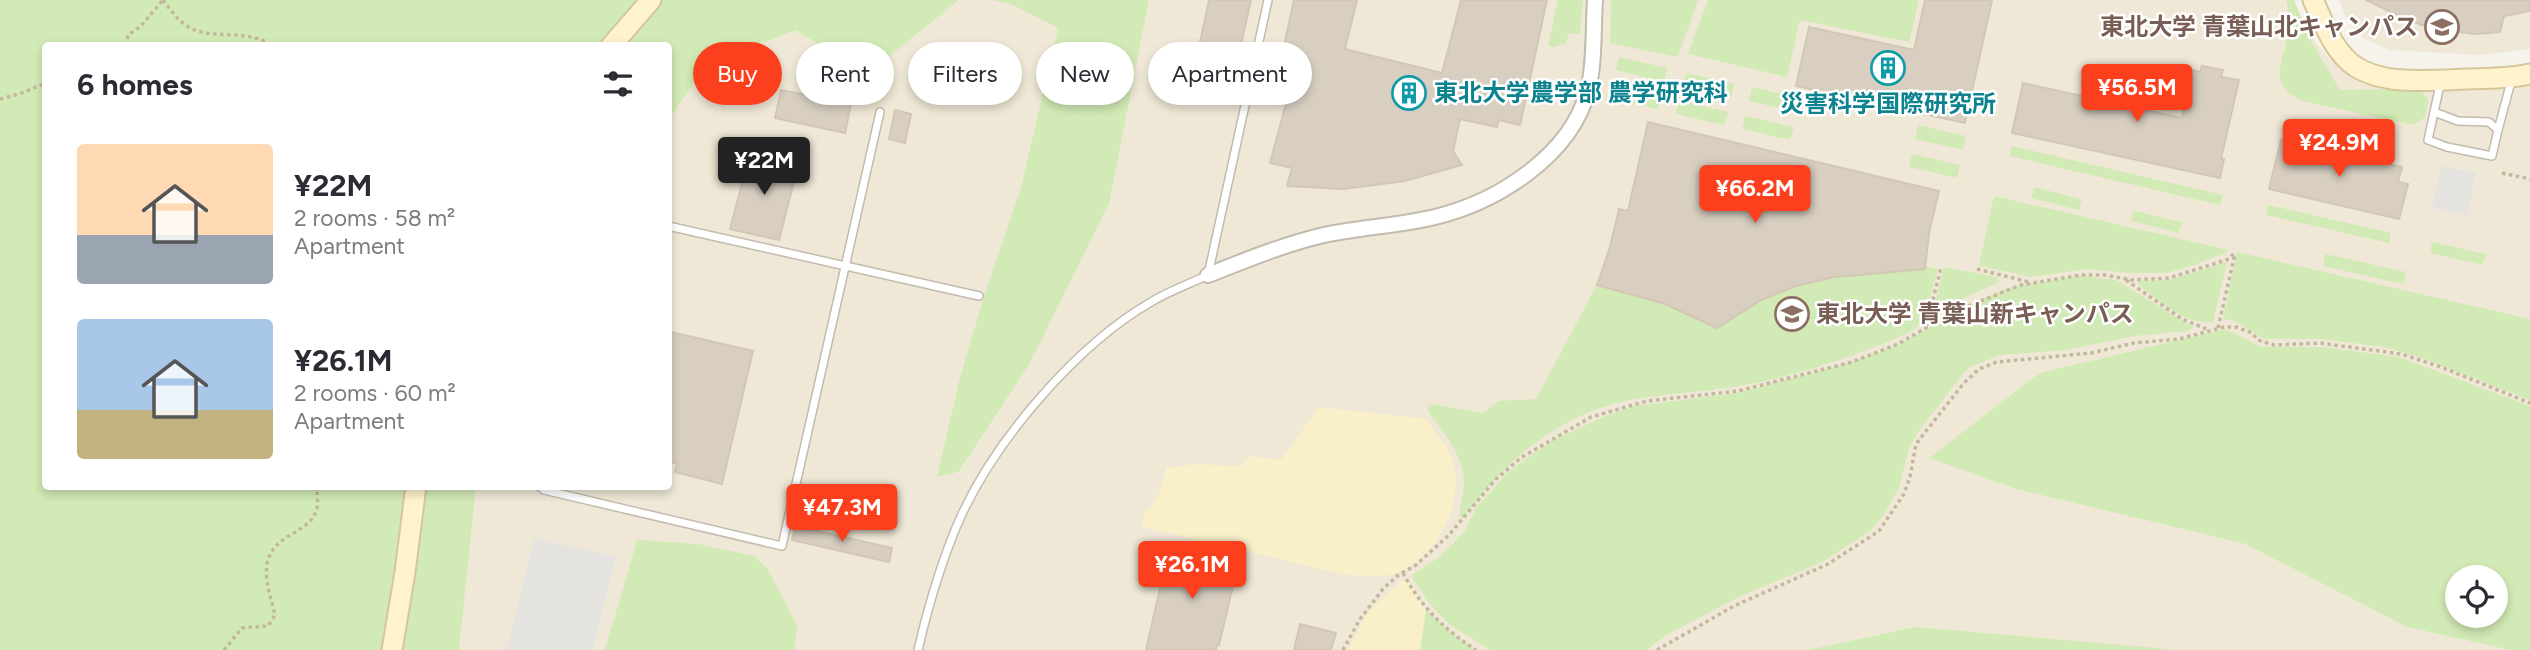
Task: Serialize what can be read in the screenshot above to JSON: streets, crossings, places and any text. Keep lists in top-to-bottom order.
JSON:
{
  "places": {
    "school or university": ["東北大学 青葉山北キャンパス", "東北大学 青葉山新キャンパス"],
    "building": ["災害科学国際研究所", "東北大学農学部 農学研究科"]
  },
  "page": {
    "chip": [
      "Buy",
      "Rent",
      "Filters",
      "New",
      "Apartment"
    ],
    "heading": "6 homes",
    "price": [
      "¥56.5M",
      "¥24.9M",
      "¥22M",
      "¥66.2M",
      "¥47.3M",
      "¥26.1M"
    ],
    "list": [
      {
        "name": "¥22M",
        "note": "2 rooms · 58 m² · Apartment"
      },
      {
        "name": "¥26.1M",
        "note": "2 rooms · 60 m² · Apartment"
      }
    ]
  }
}
